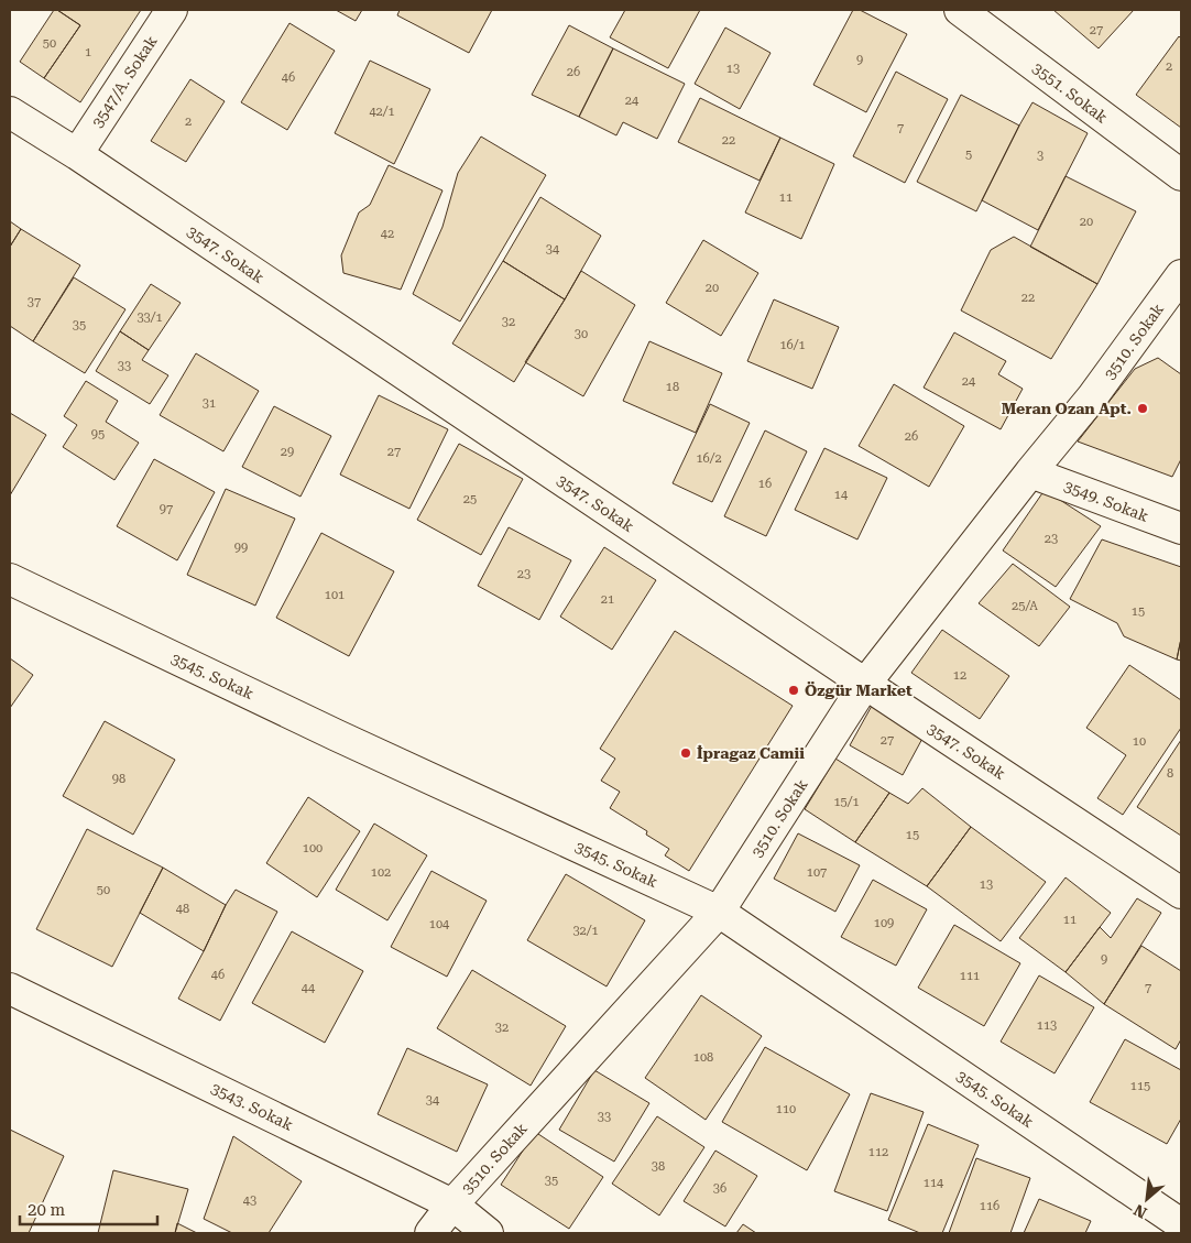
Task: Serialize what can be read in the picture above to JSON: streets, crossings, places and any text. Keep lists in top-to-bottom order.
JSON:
{
  "streets": {
    "street": [
      "3547/A. Sokak",
      "3551. Sokak",
      "3547. Sokak",
      "3510. Sokak",
      "3549. Sokak",
      "3545. Sokak",
      "3543. Sokak"
    ]
  },
  "crossings": [
    ["3547/A. Sokak", "3547. Sokak"],
    ["3547. Sokak", "3510. Sokak"],
    ["3510. Sokak", "3549. Sokak"],
    ["3510. Sokak", "3545. Sokak"],
    ["3510. Sokak", "3543. Sokak"]
  ],
  "places": ["Meran Ozan Apt.", "Özgür Market", "İpragaz Camii"],
  "house_numbers": [
    "27",
    "50",
    "1",
    "9",
    "2",
    "13",
    "26",
    "46",
    "24",
    "42/1",
    "2",
    "7",
    "22",
    "5",
    "3",
    "11",
    "20",
    "42",
    "34",
    "20",
    "22",
    "37",
    "33/1",
    "32",
    "35",
    "30",
    "16/1",
    "33",
    "24",
    "18",
    "31",
    "95",
    "26",
    "29",
    "27",
    "16/2",
    "16",
    "14",
    "25",
    "97",
    "23",
    "99",
    "23",
    "101",
    "21",
    "25/A",
    "15",
    "12",
    "27",
    "10",
    "8",
    "98",
    "15/1",
    "15",
    "100",
    "102",
    "107",
    "13",
    "50",
    "48",
    "11",
    "109",
    "104",
    "32/1",
    "9",
    "46",
    "111",
    "44",
    "7",
    "113",
    "32",
    "108",
    "115",
    "34",
    "110",
    "33",
    "112",
    "38",
    "35",
    "114",
    "36",
    "43",
    "116"
  ],
  "scale_bar": "20 m",
  "north": "bottom left"
}
